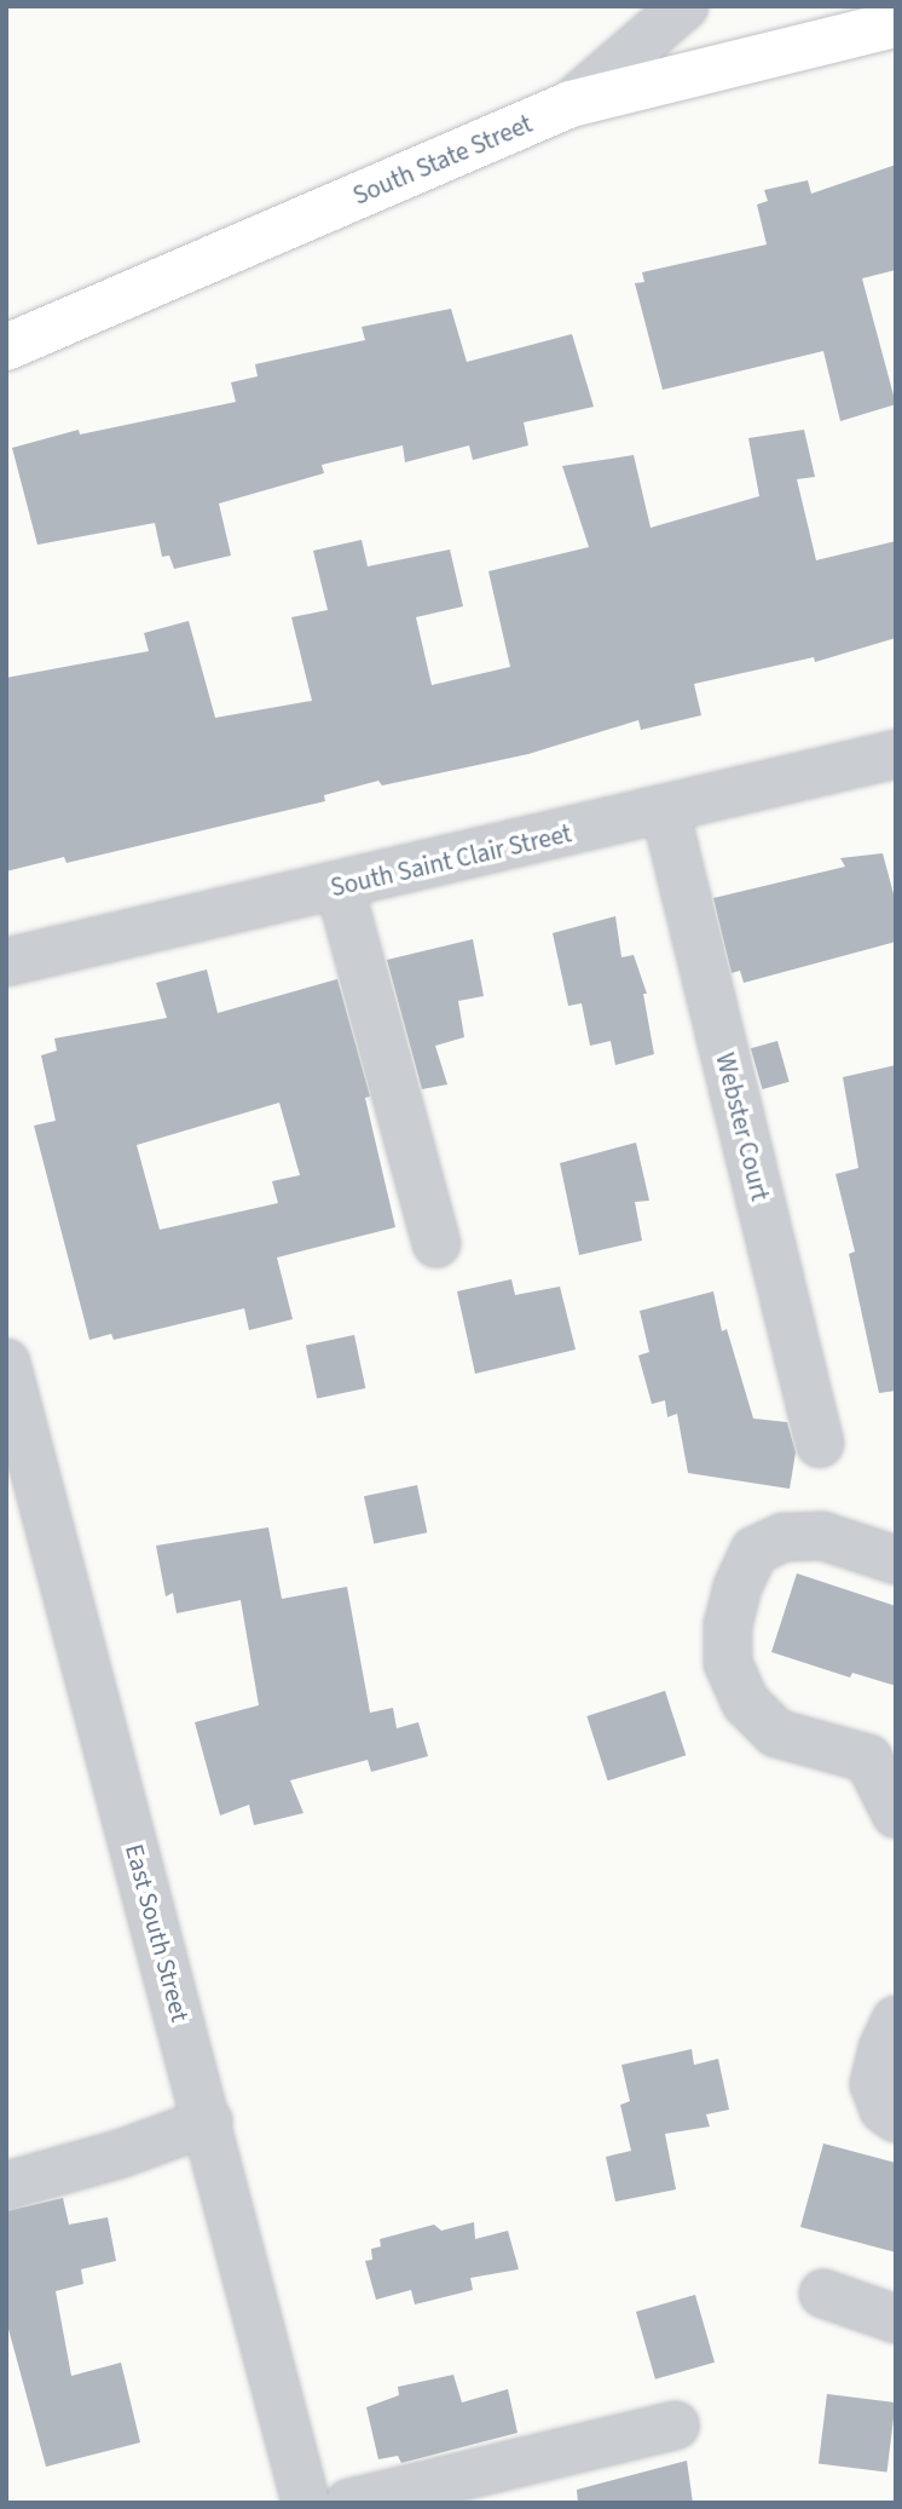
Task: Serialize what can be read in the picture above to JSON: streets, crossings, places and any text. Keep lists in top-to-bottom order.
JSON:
{
  "streets": {
    "main road": ["South State Street"],
    "street": ["South Saint Clair Street", "Webster Court", "East South Street"]
  },
  "crossings": [
    ["South Saint Clair Street", "Webster Court"]
  ]
}
